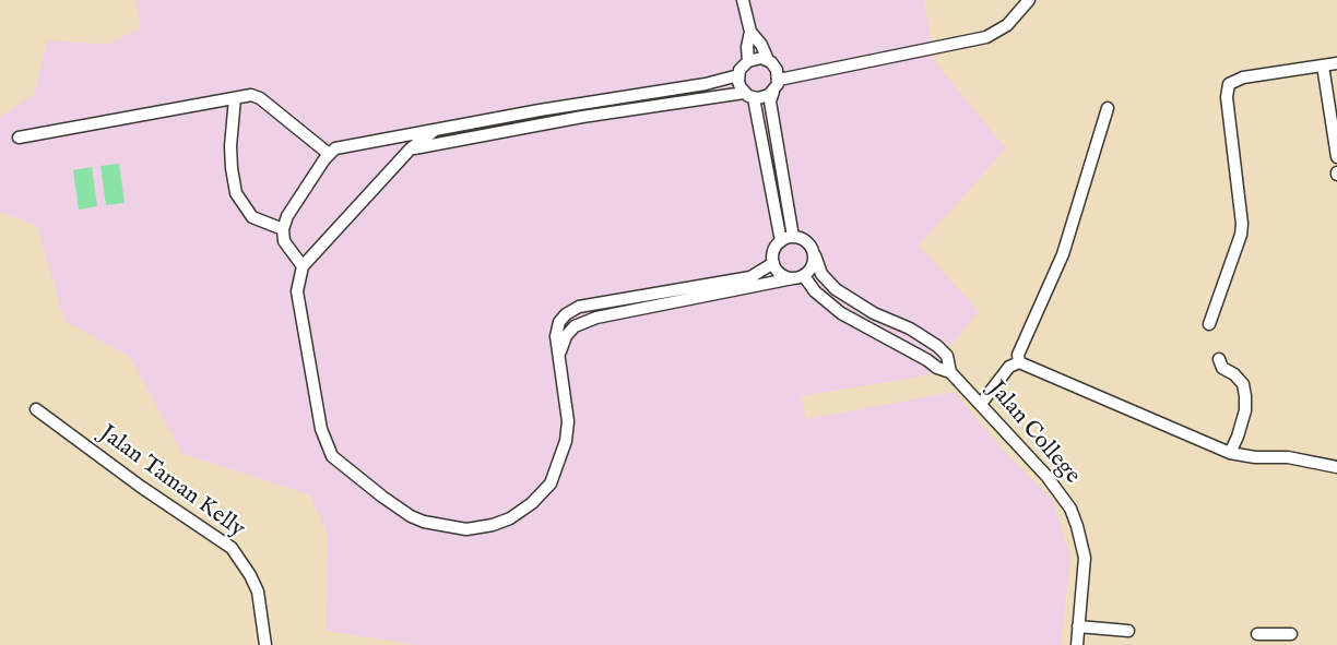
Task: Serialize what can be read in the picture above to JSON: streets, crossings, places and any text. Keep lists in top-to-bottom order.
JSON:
{
  "streets": {
    "street": ["Jalan College", "Jalan Taman Kelly"]
  }
}
